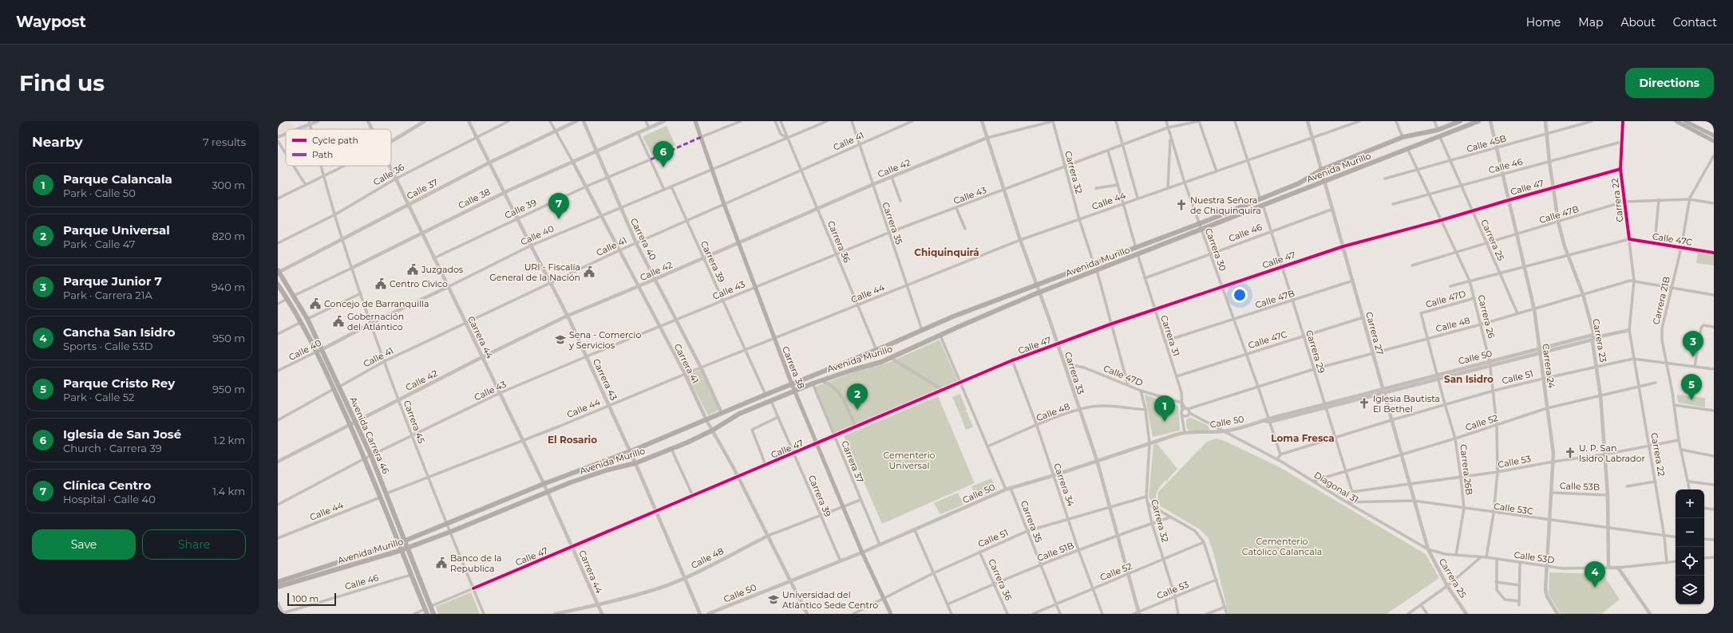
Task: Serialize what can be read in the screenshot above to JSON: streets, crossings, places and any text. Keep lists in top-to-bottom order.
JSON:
{
  "streets": {
    "main road": ["Avenida Murillo", "Carrera 38", "Avenida Carrera 46"],
    "street": [
      "Calle 41",
      "Calle 45B",
      "Calle 46",
      "Calle 42",
      "Carrera 32",
      "Calle 36",
      "Calle 47",
      "Calle 37",
      "Calle 43",
      "Calle 38",
      "Carrera 22",
      "Calle 44",
      "Calle 39",
      "Calle 47B",
      "Carrera 35",
      "Calle 40",
      "Carrera 40",
      "Calle 47C",
      "Carrera 25",
      "Carrera 36",
      "Carrera 30",
      "Carrera 39",
      "Calle 47D",
      "Carrera 21B",
      "Carrera 26",
      "Calle 48",
      "Carrera 27",
      "Carrera 31",
      "Carrera 44",
      "Carrera 23",
      "Carrera 29",
      "Calle 50",
      "Carrera 41",
      "Carrera 24",
      "Carrera 33",
      "Calle 51",
      "Carrera 43",
      "Carrera 45",
      "Calle 52",
      "Carrera 37",
      "Calle 53",
      "Carrera 26B",
      "Carrera 34",
      "Calle 53B",
      "Diagonal 31",
      "Calle 53C",
      "Calle 51B",
      "Calle 53D"
    ]
  },
  "crossings": [
    ["Calle 41", "Carrera 35"],
    ["Calle 41", "Carrera 40"],
    ["Calle 41", "Carrera 36"],
    ["Calle 41", "Carrera 39"],
    ["Calle 41", "Carrera 44"],
    ["Calle 41", "Carrera 41"],
    ["Calle 41", "Carrera 38"],
    ["Calle 41", "Carrera 43"],
    ["Calle 41", "Carrera 45"],
    ["Calle 41", "Avenida Carrera 46"],
    ["Calle 45B", "Carrera 25"],
    ["Calle 45B", "Carrera 26"],
    ["Calle 45B", "Carrera 23"],
    ["Calle 45B", "Carrera 24"],
    ["Calle 46", "Carrera 22"],
    ["Calle 46", "Carrera 25"],
    ["Calle 46", "Carrera 30"],
    ["Calle 46", "Carrera 26"],
    ["Calle 46", "Carrera 27"],
    ["Calle 46", "Carrera 31"],
    ["Calle 46", "Carrera 23"],
    ["Calle 46", "Carrera 29"],
    ["Calle 46", "Carrera 24"],
    ["Calle 46", "Avenida Carrera 46"],
    ["Avenida Murillo", "Carrera 32"],
    ["Avenida Murillo", "Carrera 35"],
    ["Avenida Murillo", "Carrera 40"],
    ["Avenida Murillo", "Carrera 25"],
    ["Avenida Murillo", "Carrera 36"],
    ["Avenida Murillo", "Carrera 30"],
    ["Avenida Murillo", "Carrera 39"],
    ["Avenida Murillo", "Carrera 26"],
    ["Avenida Murillo", "Carrera 27"],
    ["Avenida Murillo", "Carrera 31"],
    ["Avenida Murillo", "Carrera 44"],
    ["Avenida Murillo", "Carrera 29"],
    ["Avenida Murillo", "Carrera 41"],
    ["Avenida Murillo", "Carrera 38"],
    ["Avenida Murillo", "Carrera 33"],
    ["Avenida Murillo", "Carrera 43"],
    ["Avenida Murillo", "Carrera 45"],
    ["Avenida Murillo", "Avenida Carrera 46"],
    ["Avenida Murillo", "Carrera 37"],
    ["Calle 42", "Carrera 32"],
    ["Calle 42", "Carrera 35"],
    ["Calle 42", "Carrera 40"],
    ["Calle 42", "Carrera 36"],
    ["Calle 42", "Carrera 39"],
    ["Calle 42", "Carrera 44"],
    ["Calle 42", "Carrera 41"],
    ["Calle 42", "Carrera 38"],
    ["Calle 42", "Carrera 33"],
    ["Calle 42", "Carrera 43"],
    ["Calle 42", "Carrera 45"],
    ["Calle 42", "Avenida Carrera 46"],
    ["Carrera 32", "Calle 43"],
    ["Carrera 32", "Calle 44"],
    ["Carrera 32", "Calle 47D"],
    ["Carrera 32", "Calle 48"],
    ["Carrera 32", "Calle 50"],
    ["Carrera 32", "Calle 51"],
    ["Carrera 32", "Calle 52"],
    ["Carrera 32", "Calle 53"],
    ["Carrera 32", "Calle 51B"],
    ["Calle 36", "Carrera 44"],
    ["Calle 36", "Carrera 43"],
    ["Calle 36", "Carrera 45"],
    ["Calle 47", "Carrera 22"],
    ["Calle 47", "Carrera 25"],
    ["Calle 47", "Carrera 30"],
    ["Calle 47", "Carrera 39"],
    ["Calle 47", "Carrera 26"],
    ["Calle 47", "Carrera 27"],
    ["Calle 47", "Carrera 31"],
    ["Calle 47", "Carrera 44"],
    ["Calle 47", "Carrera 23"],
    ["Calle 47", "Carrera 29"],
    ["Calle 47", "Carrera 41"],
    ["Calle 47", "Carrera 24"],
    ["Calle 47", "Carrera 38"],
    ["Calle 47", "Carrera 33"],
    ["Calle 47", "Carrera 43"],
    ["Calle 47", "Carrera 45"],
    ["Calle 47", "Carrera 37"],
    ["Calle 47", "Carrera 34"],
    ["Calle 37", "Carrera 44"],
    ["Calle 37", "Carrera 41"],
    ["Calle 37", "Carrera 43"],
    ["Calle 37", "Carrera 45"],
    ["Calle 37", "Avenida Carrera 46"],
    ["Calle 43", "Carrera 35"],
    ["Calle 43", "Carrera 40"],
    ["Calle 43", "Carrera 36"],
    ["Calle 43", "Carrera 30"],
    ["Calle 43", "Carrera 39"],
    ["Calle 43", "Carrera 44"],
    ["Calle 43", "Carrera 41"],
    ["Calle 43", "Carrera 38"],
    ["Calle 43", "Carrera 33"],
    ["Calle 43", "Carrera 43"],
    ["Calle 43", "Carrera 45"],
    ["Calle 43", "Avenida Carrera 46"],
    ["Calle 38", "Carrera 40"],
    ["Calle 38", "Carrera 44"],
    ["Calle 38", "Carrera 41"],
    ["Calle 38", "Carrera 43"],
    ["Calle 38", "Carrera 45"],
    ["Calle 38", "Avenida Carrera 46"],
    ["Carrera 22", "Calle 47B"],
    ["Carrera 22", "Calle 47C"],
    ["Carrera 22", "Calle 48"],
    ["Carrera 22", "Calle 50"],
    ["Carrera 22", "Calle 51"],
    ["Carrera 22", "Calle 52"],
    ["Carrera 22", "Calle 53"],
    ["Carrera 22", "Calle 53C"],
    ["Carrera 22", "Calle 53D"],
    ["Calle 44", "Carrera 35"],
    ["Calle 44", "Carrera 40"],
    ["Calle 44", "Carrera 36"],
    ["Calle 44", "Carrera 30"],
    ["Calle 44", "Carrera 39"],
    ["Calle 44", "Carrera 27"],
    ["Calle 44", "Carrera 44"],
    ["Calle 44", "Carrera 41"],
    ["Calle 44", "Carrera 38"],
    ["Calle 44", "Carrera 33"],
    ["Calle 44", "Carrera 43"],
    ["Calle 44", "Carrera 45"],
    ["Calle 44", "Avenida Carrera 46"],
    ["Calle 39", "Carrera 40"],
    ["Calle 39", "Carrera 44"],
    ["Calle 39", "Carrera 41"],
    ["Calle 39", "Carrera 43"],
    ["Calle 47B", "Carrera 25"],
    ["Calle 47B", "Carrera 30"],
    ["Calle 47B", "Carrera 21B"],
    ["Calle 47B", "Carrera 26"],
    ["Calle 47B", "Carrera 27"],
    ["Calle 47B", "Carrera 31"],
    ["Calle 47B", "Carrera 23"],
    ["Calle 47B", "Carrera 29"],
    ["Calle 47B", "Carrera 24"],
    ["Carrera 35", "Calle 50"],
    ["Carrera 35", "Calle 51"],
    ["Carrera 35", "Calle 52"],
    ["Carrera 35", "Calle 51B"],
    ["Calle 40", "Carrera 40"],
    ["Calle 40", "Carrera 36"],
    ["Calle 40", "Carrera 39"],
    ["Calle 40", "Carrera 44"],
    ["Calle 40", "Carrera 41"],
    ["Calle 40", "Carrera 38"],
    ["Calle 40", "Carrera 43"],
    ["Calle 40", "Carrera 45"],
    ["Calle 40", "Avenida Carrera 46"],
    ["Calle 47C", "Carrera 25"],
    ["Calle 47C", "Carrera 30"],
    ["Calle 47C", "Carrera 21B"],
    ["Calle 47C", "Carrera 26"],
    ["Calle 47C", "Carrera 27"],
    ["Calle 47C", "Carrera 31"],
    ["Calle 47C", "Carrera 23"],
    ["Calle 47C", "Carrera 29"],
    ["Calle 47C", "Carrera 24"],
    ["Carrera 25", "Calle 48"],
    ["Carrera 25", "Carrera 27"],
    ["Carrera 25", "Diagonal 31"],
    ["Carrera 36", "Calle 51"],
    ["Carrera 36", "Calle 51B"],
    ["Carrera 30", "Calle 48"],
    ["Carrera 30", "Calle 50"],
    ["Carrera 30", "Calle 51"],
    ["Carrera 39", "Calle 48"],
    ["Carrera 39", "Calle 50"],
    ["Calle 47D", "Carrera 26"],
    ["Calle 47D", "Carrera 31"],
    ["Calle 47D", "Carrera 33"],
    ["Calle 47D", "Carrera 26B"],
    ["Carrera 21B", "Calle 48"],
    ["Carrera 21B", "Calle 51"],
    ["Carrera 21B", "Calle 53"],
    ["Carrera 26", "Calle 48"],
    ["Carrera 26", "Calle 50"],
    ["Carrera 26", "Calle 51"],
    ["Carrera 26", "Calle 52"],
    ["Carrera 26", "Calle 53"],
    ["Carrera 26", "Calle 53C"],
    ["Carrera 26", "Calle 53D"],
    ["Calle 48", "Carrera 27"],
    ["Calle 48", "Carrera 31"],
    ["Calle 48", "Carrera 44"],
    ["Calle 48", "Carrera 23"],
    ["Calle 48", "Carrera 29"],
    ["Calle 48", "Carrera 41"],
    ["Calle 48", "Carrera 24"],
    ["Calle 48", "Carrera 38"],
    ["Calle 48", "Carrera 33"],
    ["Calle 48", "Carrera 43"],
    ["Calle 48", "Carrera 37"],
    ["Calle 48", "Carrera 26B"],
    ["Calle 48", "Carrera 34"],
    ["Calle 48", "Diagonal 31"],
    ["Carrera 27", "Calle 50"],
    ["Carrera 27", "Calle 51"],
    ["Carrera 27", "Calle 52"],
    ["Carrera 27", "Calle 53"],
    ["Carrera 27", "Diagonal 31"],
    ["Carrera 27", "Calle 53C"],
    ["Carrera 31", "Calle 50"],
    ["Carrera 31", "Diagonal 31"],
    ["Carrera 23", "Calle 50"],
    ["Carrera 23", "Calle 51"],
    ["Carrera 23", "Calle 52"],
    ["Carrera 23", "Calle 53"],
    ["Carrera 23", "Calle 53B"],
    ["Carrera 23", "Calle 53C"],
    ["Carrera 23", "Calle 53D"],
    ["Carrera 29", "Calle 50"],
    ["Carrera 29", "Calle 51"],
    ["Carrera 29", "Calle 52"],
    ["Carrera 29", "Calle 53"],
    ["Carrera 29", "Calle 53C"],
    ["Calle 50", "Carrera 41"],
    ["Calle 50", "Carrera 24"],
    ["Calle 50", "Carrera 38"],
    ["Calle 50", "Carrera 33"],
    ["Calle 50", "Carrera 37"],
    ["Calle 50", "Carrera 26B"],
    ["Calle 50", "Carrera 34"],
    ["Calle 50", "Diagonal 31"],
    ["Carrera 24", "Calle 51"],
    ["Carrera 24", "Calle 52"],
    ["Carrera 24", "Calle 53"],
    ["Carrera 24", "Calle 53B"],
    ["Carrera 24", "Calle 53C"],
    ["Carrera 24", "Calle 53D"],
    ["Carrera 38", "Calle 51"],
    ["Carrera 33", "Calle 51"],
    ["Carrera 33", "Calle 52"],
    ["Carrera 33", "Calle 53"],
    ["Carrera 33", "Calle 51B"],
    ["Calle 51", "Carrera 26B"],
    ["Calle 51", "Carrera 34"],
    ["Calle 52", "Carrera 26B"],
    ["Calle 52", "Carrera 34"],
    ["Calle 52", "Diagonal 31"],
    ["Calle 53", "Carrera 26B"],
    ["Carrera 26B", "Diagonal 31"],
    ["Carrera 26B", "Calle 53C"],
    ["Carrera 34", "Calle 51B"],
    ["Diagonal 31", "Calle 53C"],
    ["Diagonal 31", "Calle 53D"]
  ],
  "districts": [
    "Chiquinquirá",
    "San Isidro",
    "Loma Fresca",
    "El Rosario"
  ],
  "parks": ["Cementerio Universal", "Cementerio Católico Calancala"],
  "places": {
    "church": ["Nuestra Señora de Chiquinquira", "Iglesia Bautista El Bethel", "U. P. San Isidro Labrador"],
    "public building": [
      "Juzgados",
      "URI - Fiscalía General de la Nación",
      "Centro Civico",
      "Concejo de Barranquilla",
      "Gobernación del Atlántico",
      "Banco de la Republica"
    ],
    "school or university": ["Sena - Comercio y Servicios", "Universidad del Atlántico Sede Centro"]
  },
  "legend": ["Cycle path", "Path"],
  "scale_bar": "100 m",
  "page": {
    "header": "Waypost",
    "nav": [
      "Home",
      "Map",
      "About",
      "Contact"
    ],
    "buttons": [
      "Directions",
      ["Save", "Share"]
    ],
    "title": "Find us",
    "heading": ["Nearby", "7 results"],
    "pins": [
      "6",
      "7",
      "3",
      "5",
      "2",
      "1",
      "4"
    ],
    "list": [
      {
        "mark": "1",
        "name": "Parque Calancala",
        "note": "Park · Calle 50",
        "value": "300 m"
      },
      {
        "mark": "2",
        "name": "Parque Universal",
        "note": "Park · Calle 47",
        "value": "820 m"
      },
      {
        "mark": "3",
        "name": "Parque Junior 7",
        "note": "Park · Carrera 21A",
        "value": "940 m"
      },
      {
        "mark": "4",
        "name": "Cancha San Isidro",
        "note": "Sports · Calle 53D",
        "value": "950 m"
      },
      {
        "mark": "5",
        "name": "Parque Cristo Rey",
        "note": "Park · Calle 52",
        "value": "950 m"
      },
      {
        "mark": "6",
        "name": "Iglesia de San José",
        "note": "Church · Carrera 39",
        "value": "1.2 km"
      },
      {
        "mark": "7",
        "name": "Clínica Centro",
        "note": "Hospital · Calle 40",
        "value": "1.4 km"
      }
    ],
    "map_buttons": ["+", "−"],
    "scale": "100 m"
  }
}
